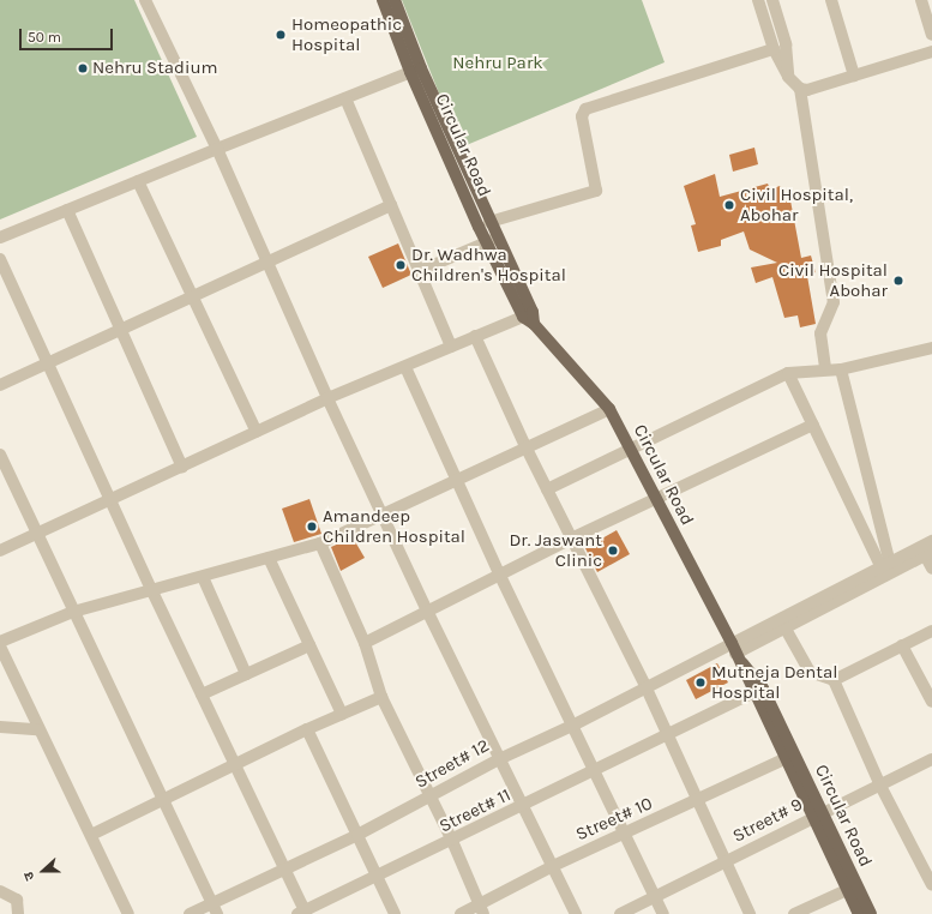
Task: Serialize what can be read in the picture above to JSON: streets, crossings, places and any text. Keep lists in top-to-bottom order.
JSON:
{
  "streets": {
    "main road": ["Circular Road"],
    "street": [
      "Street# 12",
      "Street# 11",
      "Street# 10",
      "Street# 9"
    ]
  },
  "crossings": [
    ["Circular Road", "Street# 12"],
    ["Circular Road", "Street# 11"],
    ["Circular Road", "Street# 10"],
    ["Circular Road", "Street# 9"]
  ],
  "parks": ["Nehru Park"],
  "places": [
    "Homeopathic Hospital",
    "Nehru Stadium",
    "Civil Hospital, Abohar",
    "Dr. Wadhwa Children's Hospital",
    "Civil Hospital Abohar",
    "Amandeep Children Hospital",
    "Dr. Jaswant Clinic",
    "Mutneja Dental Hospital"
  ],
  "scale_bar": "50 m",
  "north": "left"
}
